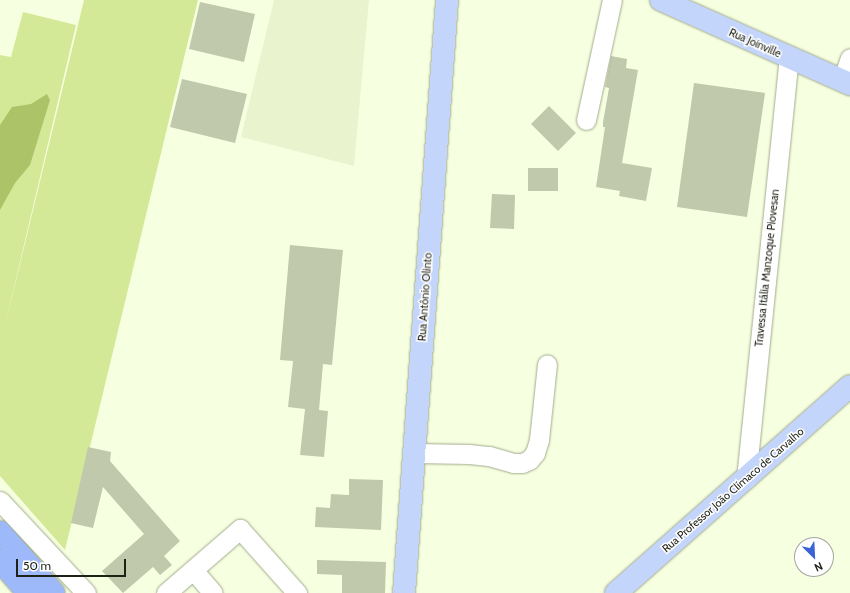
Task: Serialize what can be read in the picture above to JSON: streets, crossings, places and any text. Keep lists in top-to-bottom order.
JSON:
{
  "streets": {
    "main road": ["Rua Joinville", "Rua Antônio Olinto", "Rua Professor João Clímaco de Carvalho"],
    "street": ["Travessa Itália Manzoque Piovesan"]
  },
  "crossings": [
    ["Rua Joinville", "Travessa Itália Manzoque Piovesan"],
    ["Travessa Itália Manzoque Piovesan", "Rua Professor João Clímaco de Carvalho"]
  ],
  "scale_bar": "50 m",
  "north": "bottom right"
}
